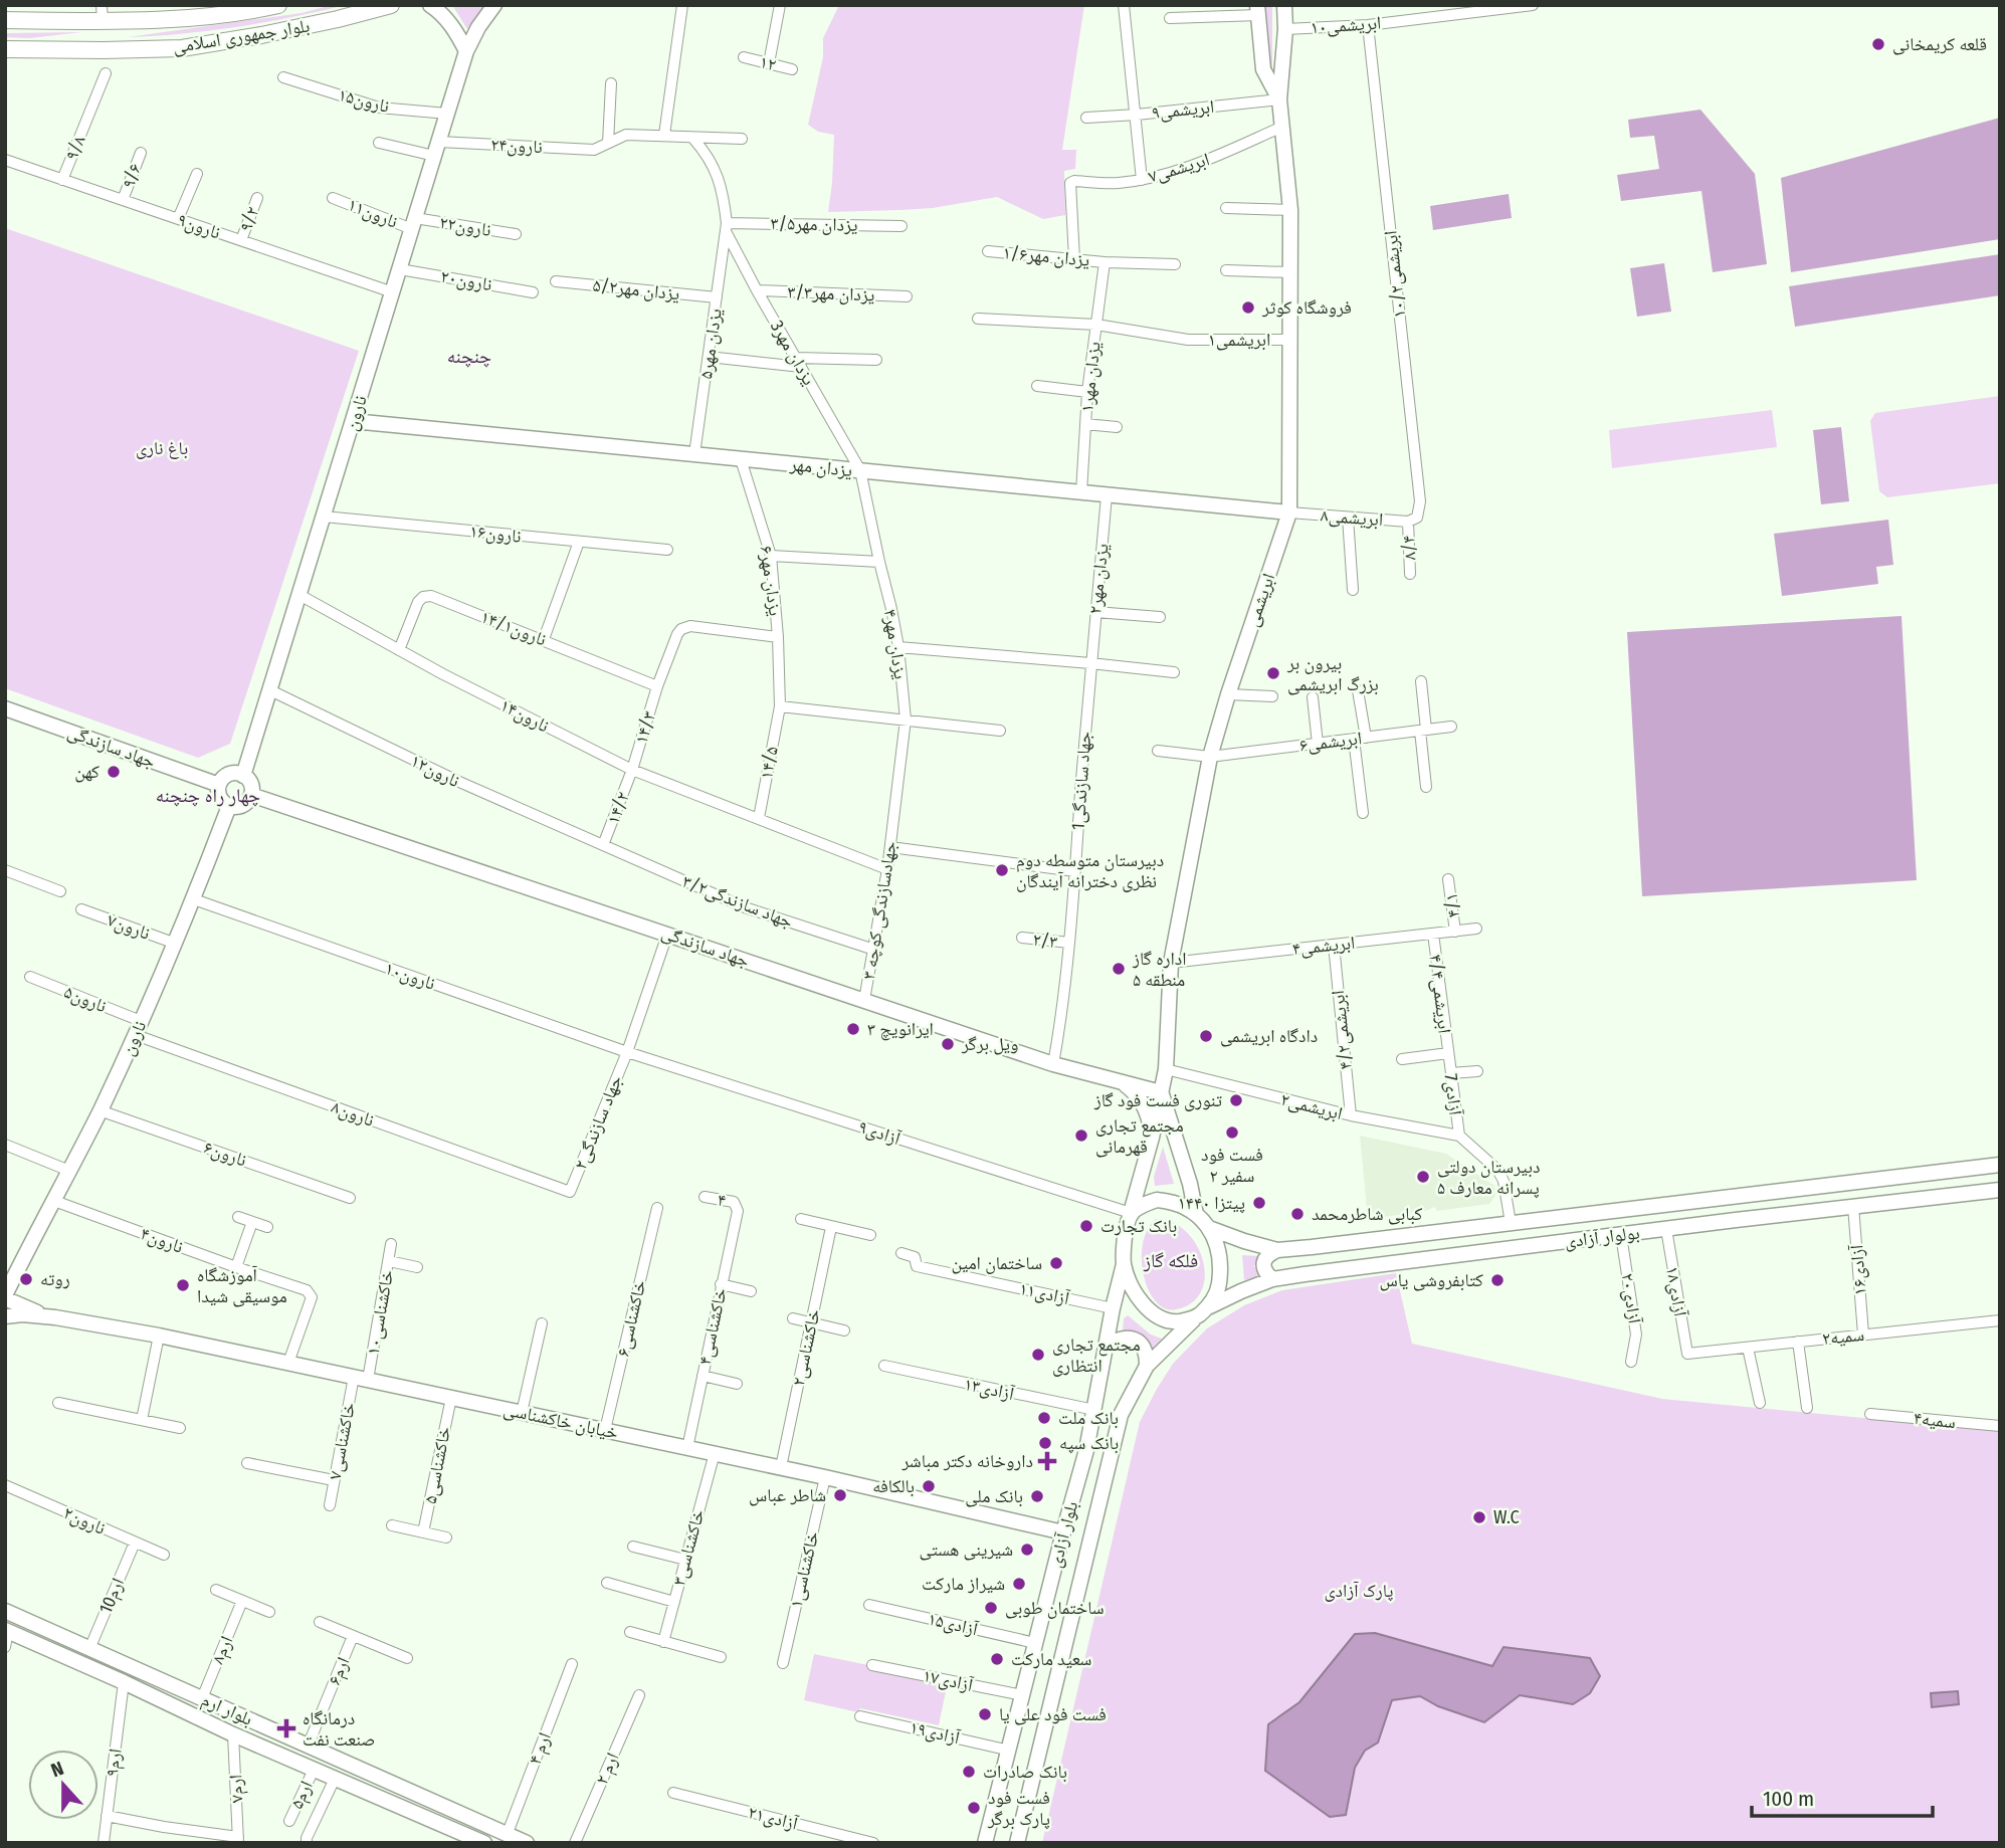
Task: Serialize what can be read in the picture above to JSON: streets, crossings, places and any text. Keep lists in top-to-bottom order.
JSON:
{
  "streets": {
    "main road": [
      "بلوار جمهوری اسلامی",
      "نارون",
      "یزدان مهر",
      "ابریشمی",
      "جهاد سازندگی",
      "بولوار آزادی",
      "خیابان خاکشناسی",
      "بلوار آزادی",
      "بلوار ارم"
    ],
    "street": [
      "ابریشمی۱۰",
      "۱۲",
      "نارون۱۵",
      "ابریشمی۹",
      "نارون۲۴",
      "۹/۸",
      "ابریشمی۷",
      "۹/۶",
      "نارون۱۱",
      "۹/۲",
      "۳/۵یزدان مهر",
      "نارون۹",
      "نارون۲۲",
      "۱/۶یزدان مهر",
      "۱۰/۲ابریشمی",
      "نارون۲۰",
      "۵/۲یزدان مهر",
      "۳/۳یزدان مهر",
      "ابریشمی۱",
      "یزدان مهر۵",
      "3یزدان مهر",
      "یزدان مهر۱",
      "ابریشمی۸",
      "نارون۱۶",
      "۸/۴",
      "یزدان مهر۲",
      "یزدان مهر۶",
      "۱۴/۱نارون",
      "یزدان مهر۴",
      "نارون۱۴",
      "۱۴/۳",
      "ابریشمی۶",
      "۱۴/۵",
      "نارون۱۲",
      "1جهاد سازندگی",
      "۱۴/۲",
      "۳/۲جهاد سازندگی",
      "۴/۱",
      "جهادسازندگی کوچه ۳",
      "نارون۷",
      "۲/۳",
      "ابریشمی۴",
      "نارون۱۰",
      "ابریشمی۴/۴",
      "نارون۵",
      "ابریشمی۴/۲",
      "7آزادی",
      "ابریشمی۲",
      "نارون۸",
      "۲جهاد سازندگی",
      "آزادی۹",
      "نارون۶",
      "۴",
      "نارون۴",
      "آزادی۱۶",
      "آزادی۱۸",
      "آزادی۱۱",
      "آزادی۲۰",
      "خاکشناسی۱۰",
      "خاکشناسی۶",
      "خاکشناسی۴",
      "۲سمیه",
      "خاکشناسی۲",
      "آزادی۱۳",
      "سمیه۴",
      "خاکشناسی۷",
      "خاکشناسی۵",
      "نارون۲",
      "خاکشناسی۳",
      "خاکشناسی۱",
      "ارم10",
      "آزادی۱۵",
      "ارم۸",
      "ارم۶",
      "آزادی۱۷",
      "آزادی۱۹",
      "ارم ۴",
      "ارم۹",
      "ارم ۲",
      "ارم۷",
      "ارم۵",
      "آزادی۲۱"
    ]
  },
  "crossings": [
    ["ابریشمی۱۰", "۱۰/۲ابریشمی"],
    ["نارون۱۵", "نارون"],
    ["ابریشمی۹", "ابریشمی"],
    ["نارون۲۴", "نارون"],
    ["۹/۸", "نارون۹"],
    ["ابریشمی۷", "۱/۶یزدان مهر"],
    ["ابریشمی۷", "ابریشمی"],
    ["۹/۶", "نارون۹"],
    ["نارون۱۱", "نارون۲۲"],
    ["نارون۱۱", "نارون"],
    ["۹/۲", "نارون۹"],
    ["۳/۵یزدان مهر", "یزدان مهر۵"],
    ["۳/۵یزدان مهر", "3یزدان مهر"],
    ["نارون۹", "نارون"],
    ["نارون۲۲", "نارون"],
    ["۱/۶یزدان مهر", "یزدان مهر۱"],
    ["۱۰/۲ابریشمی", "ابریشمی۸"],
    ["۱۰/۲ابریشمی", "۸/۴"],
    ["نارون۲۰", "نارون"],
    ["۵/۲یزدان مهر", "یزدان مهر۵"],
    ["۳/۳یزدان مهر", "3یزدان مهر"],
    ["ابریشمی۱", "یزدان مهر۱"],
    ["ابریشمی۱", "ابریشمی"],
    ["یزدان مهر۵", "3یزدان مهر"],
    ["یزدان مهر۵", "یزدان مهر"],
    ["3یزدان مهر", "یزدان مهر"],
    ["3یزدان مهر", "یزدان مهر۴"],
    ["یزدان مهر۱", "یزدان مهر"],
    ["نارون", "یزدان مهر"],
    ["نارون", "نارون۱۶"],
    ["نارون", "نارون۱۴"],
    ["نارون", "جهاد سازندگی"],
    ["نارون", "نارون۱۲"],
    ["نارون", "نارون۷"],
    ["نارون", "نارون۱۰"],
    ["نارون", "نارون۵"],
    ["نارون", "نارون۸"],
    ["نارون", "نارون۶"],
    ["نارون", "نارون۴"],
    ["نارون", "خیابان خاکشناسی"],
    ["یزدان مهر", "ابریشمی۸"],
    ["یزدان مهر", "یزدان مهر۲"],
    ["یزدان مهر", "یزدان مهر۶"],
    ["یزدان مهر", "ابریشمی"],
    ["یزدان مهر", "یزدان مهر۴"],
    ["ابریشمی۸", "۸/۴"],
    ["ابریشمی۸", "ابریشمی"],
    ["یزدان مهر۲", "1جهاد سازندگی"],
    ["یزدان مهر۶", "۱۴/۳"],
    ["یزدان مهر۶", "۱۴/۵"],
    ["ابریشمی", "ابریشمی۶"],
    ["ابریشمی", "جهاد سازندگی"],
    ["ابریشمی", "ابریشمی۴"],
    ["ابریشمی", "ابریشمی۲"],
    ["ابریشمی", "آزادی۹"],
    ["ابریشمی", "بولوار آزادی"],
    ["ابریشمی", "بلوار آزادی"],
    ["۱۴/۱نارون", "نارون۱۴"],
    ["۱۴/۱نارون", "۱۴/۳"],
    ["یزدان مهر۴", "جهادسازندگی کوچه ۳"],
    ["نارون۱۴", "۱۴/۳"],
    ["نارون۱۴", "۱۴/۵"],
    ["نارون۱۴", "۱۴/۲"],
    ["نارون۱۴", "جهادسازندگی کوچه ۳"],
    ["۱۴/۳", "۱۴/۲"],
    ["جهاد سازندگی", "1جهاد سازندگی"],
    ["جهاد سازندگی", "جهادسازندگی کوچه ۳"],
    ["جهاد سازندگی", "۲جهاد سازندگی"],
    ["نارون۱۲", "۱۴/۲"],
    ["نارون۱۲", "۳/۲جهاد سازندگی"],
    ["1جهاد سازندگی", "۲/۳"],
    ["۱۴/۲", "۳/۲جهاد سازندگی"],
    ["۳/۲جهاد سازندگی", "جهادسازندگی کوچه ۳"],
    ["۴/۱", "ابریشمی۴"],
    ["ابریشمی۴", "ابریشمی۴/۴"],
    ["ابریشمی۴", "ابریشمی۴/۲"],
    ["نارون۱۰", "۲جهاد سازندگی"],
    ["نارون۱۰", "آزادی۹"],
    ["ابریشمی۴/۴", "7آزادی"],
    ["ابریشمی۴/۲", "ابریشمی۲"],
    ["7آزادی", "ابریشمی۲"],
    ["نارون۸", "۲جهاد سازندگی"],
    ["۲جهاد سازندگی", "آزادی۹"],
    ["آزادی۹", "بولوار آزادی"],
    ["آزادی۹", "بلوار آزادی"],
    ["۴", "خاکشناسی۴"],
    ["بولوار آزادی", "آزادی۱۶"],
    ["بولوار آزادی", "آزادی۱۸"],
    ["بولوار آزادی", "آزادی۲۰"],
    ["بولوار آزادی", "بلوار آزادی"],
    ["نارون۴", "خیابان خاکشناسی"],
    ["آزادی۱۶", "۲سمیه"],
    ["آزادی۱۸", "۲سمیه"],
    ["آزادی۱۱", "بلوار آزادی"],
    ["خاکشناسی۱۰", "خیابان خاکشناسی"],
    ["خاکشناسی۱۰", "خاکشناسی۷"],
    ["خاکشناسی۶", "خیابان خاکشناسی"],
    ["خاکشناسی۴", "خیابان خاکشناسی"],
    ["خاکشناسی۲", "خیابان خاکشناسی"],
    ["آزادی۱۳", "بلوار آزادی"],
    ["خیابان خاکشناسی", "خاکشناسی۷"],
    ["خیابان خاکشناسی", "خاکشناسی۵"],
    ["خیابان خاکشناسی", "بلوار آزادی"],
    ["خیابان خاکشناسی", "خاکشناسی۳"],
    ["خیابان خاکشناسی", "خاکشناسی۱"],
    ["نارون۲", "ارم10"],
    ["بلوار آزادی", "آزادی۱۵"],
    ["بلوار آزادی", "آزادی۱۷"],
    ["بلوار آزادی", "آزادی۱۹"],
    ["ارم10", "بلوار ارم"],
    ["ارم۸", "بلوار ارم"],
    ["ارم۶", "بلوار ارم"],
    ["بلوار ارم", "ارم ۴"],
    ["بلوار ارم", "ارم۹"],
    ["بلوار ارم", "ارم۷"],
    ["بلوار ارم", "ارم۵"]
  ],
  "districts": ["چنچنه", "چهار راه چنچنه", "فلکه گاز"],
  "parks": ["باغ ناری", "پارک آزادی"],
  "places": {
    "other": [
      "قلعه کریمخانی",
      "فروشگاه کوثر",
      "بیرون بر بزرگ ابریشمی",
      "کهن",
      "دبیرستان متوسطه دوم نظری دخترانه آیندگان",
      "اداره گاز منطقه ۵",
      "ایرانویچ ٣",
      "دادگاه ابریشمی",
      "ویل برگر",
      "تنوری فست فود گاز",
      "فست فود سفیر ۲",
      "مجتمع تجاری قهرمانی",
      "دبیرستان دولتی پسرانه معارف ۵",
      "پیتزا ۱۴۴۰",
      "کبابی شاطرمحمد",
      "بانک تجارت",
      "ساختمان امین",
      "روته",
      "کتابفروشی یاس",
      "آموزشگاه موسیقی شیدا",
      "مجتمع تجاری انتظاری",
      "بانک ملت",
      "بانک سپه",
      "بالکافه",
      "شاطر عباس",
      "بانک ملی",
      "W.C",
      "شیرینی هستی",
      "شیراز مارکت",
      "ساختمان طوبی",
      "سعید مارکت",
      "فست فود علی یا",
      "بانک صادرات",
      "فست فود پارک برگر"
    ],
    "health": ["داروخانه دکتر مباشر", "درمانگاه صنعت نفت"]
  },
  "scale_bar": "100 m",
  "north": "top"
}
